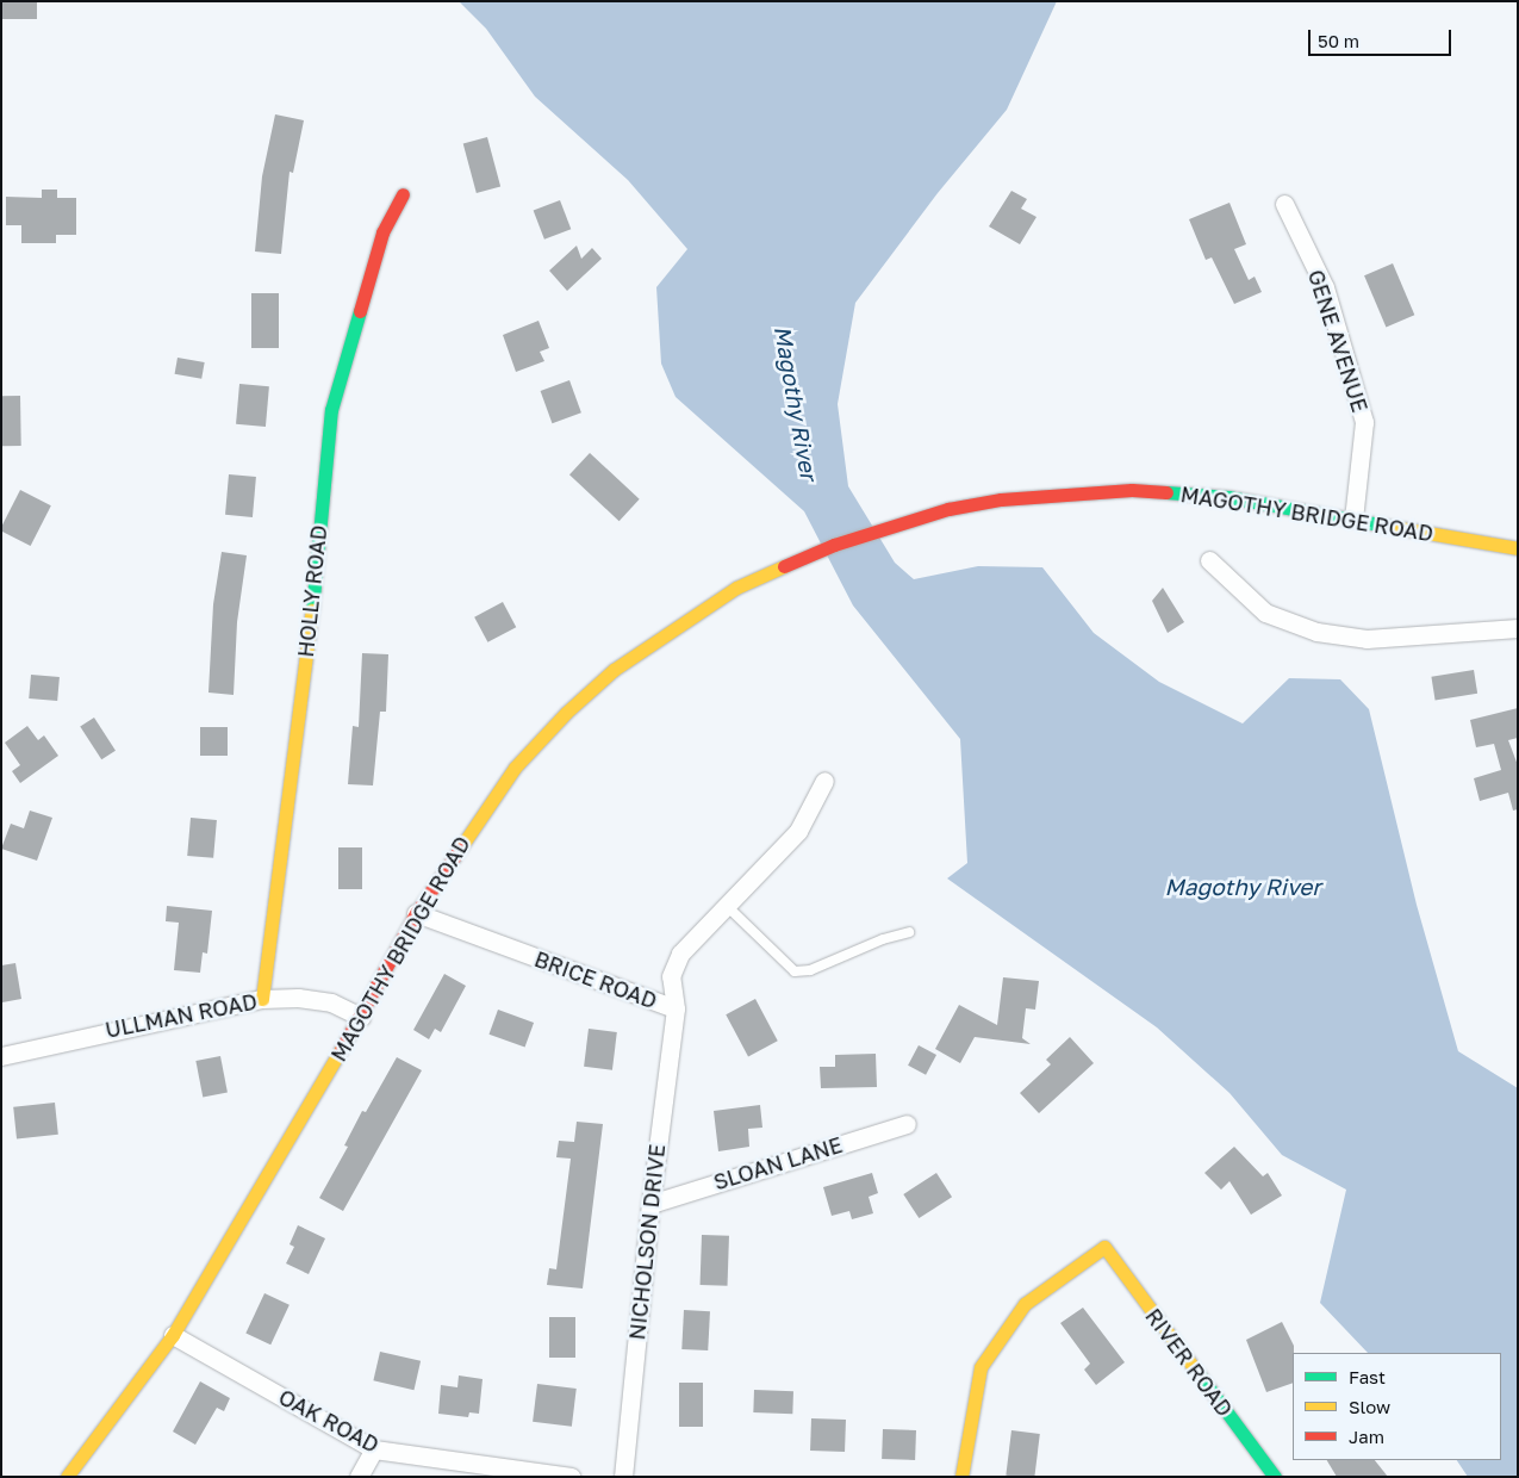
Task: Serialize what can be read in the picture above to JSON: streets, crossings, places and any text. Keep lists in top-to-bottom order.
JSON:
{
  "streets": {
    "main road": ["MAGOTHY BRIDGE ROAD", "HOLLY ROAD", "RIVER ROAD"],
    "street": [
      "GENE AVENUE",
      "BRICE ROAD",
      "ULLMAN ROAD",
      "SLOAN LANE",
      "NICHOLSON DRIVE",
      "OAK ROAD"
    ]
  },
  "crossings": [
    ["GENE AVENUE", "MAGOTHY BRIDGE ROAD"],
    ["MAGOTHY BRIDGE ROAD", "BRICE ROAD"],
    ["MAGOTHY BRIDGE ROAD", "ULLMAN ROAD"],
    ["MAGOTHY BRIDGE ROAD", "OAK ROAD"],
    ["HOLLY ROAD", "ULLMAN ROAD"],
    ["BRICE ROAD", "NICHOLSON DRIVE"],
    ["SLOAN LANE", "NICHOLSON DRIVE"]
  ],
  "water": ["Magothy River"],
  "legend": ["Fast", "Slow", "Jam"],
  "scale_bar": "50 m"
}
